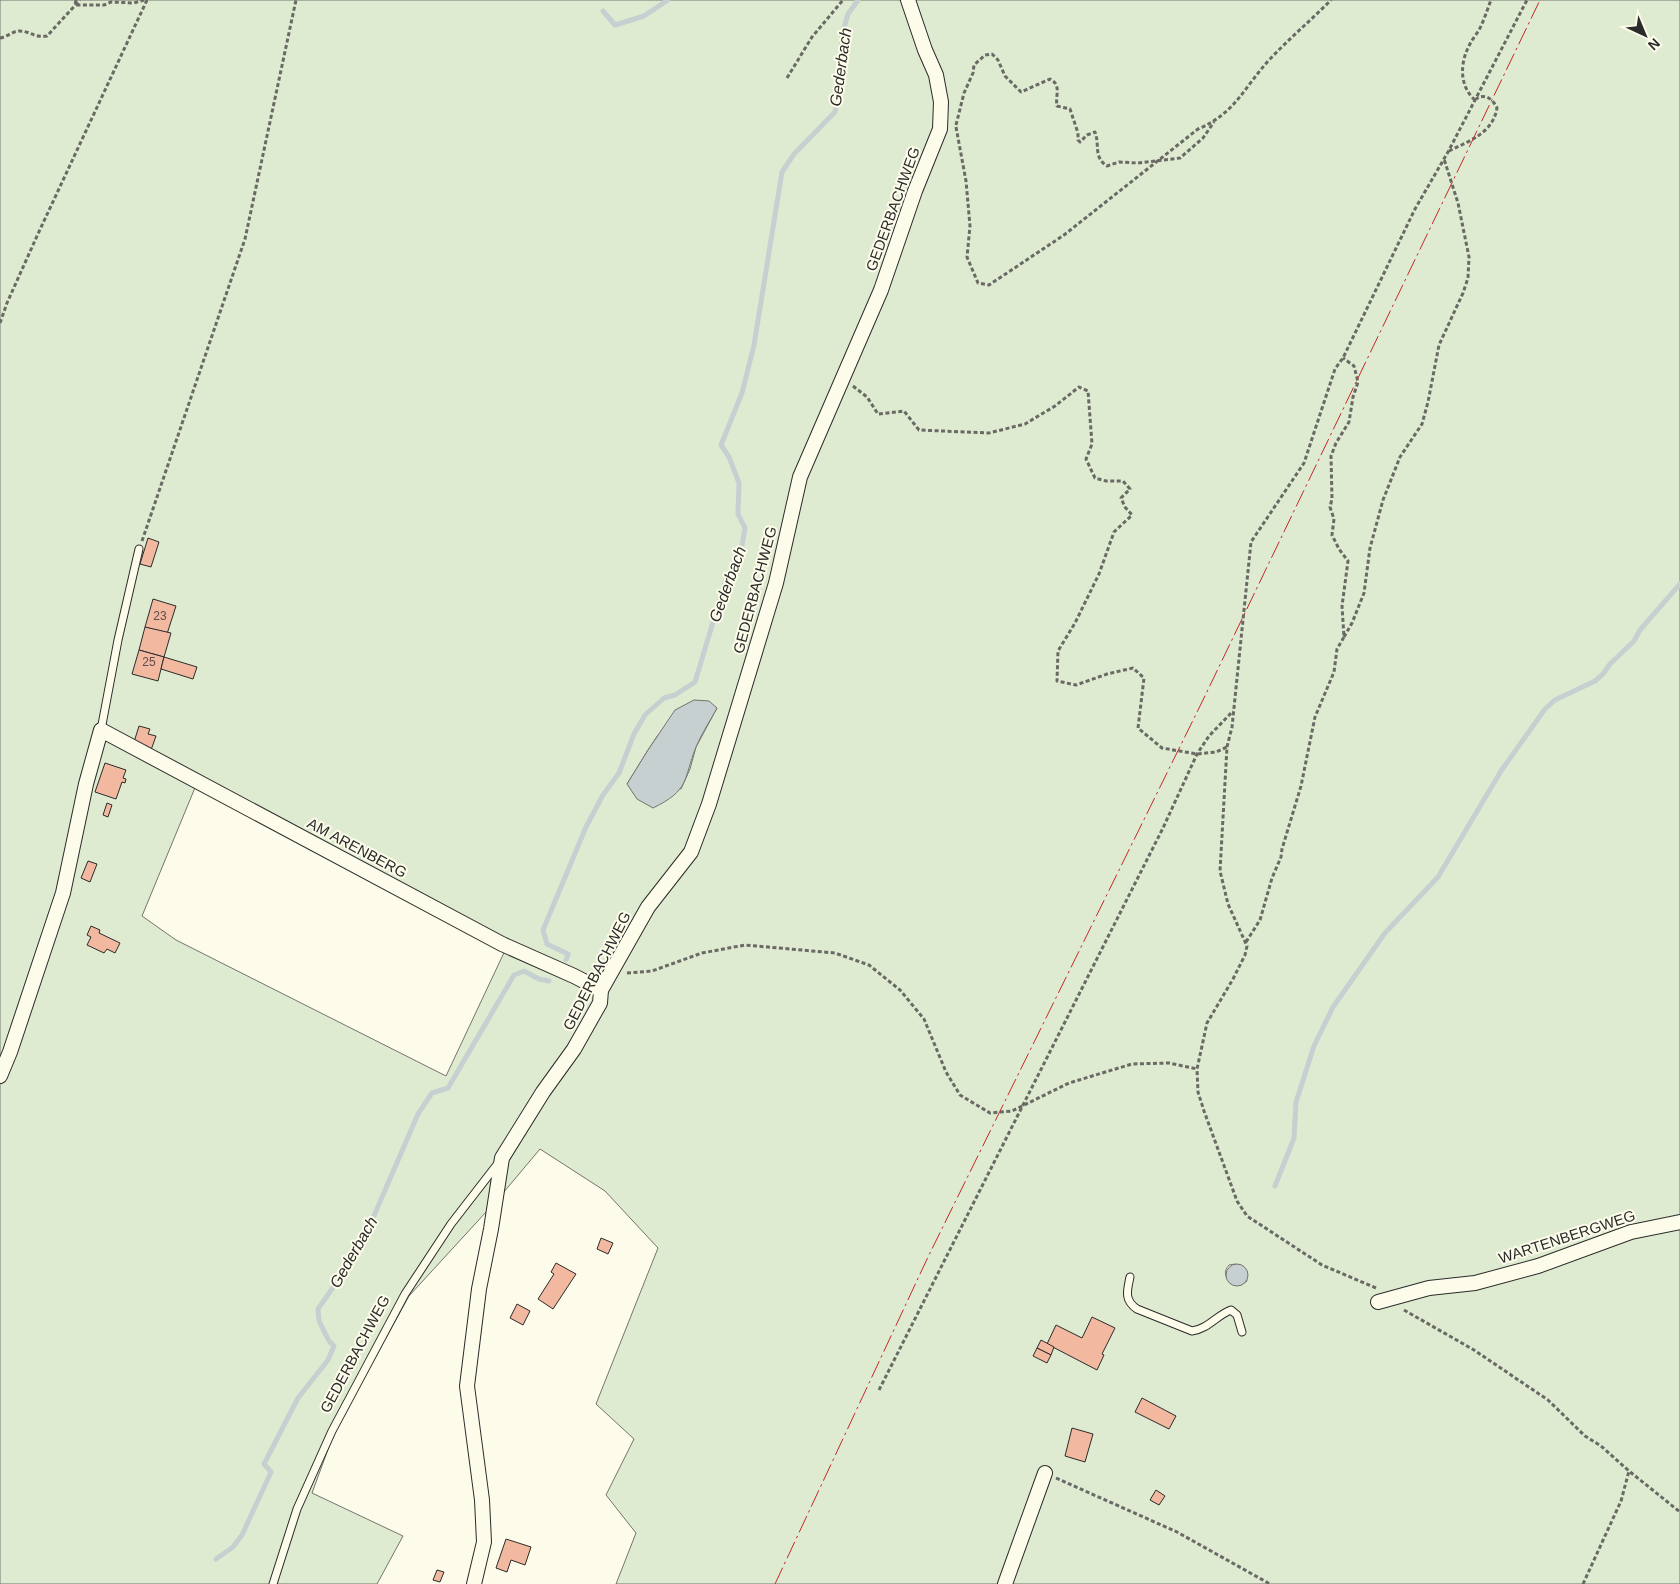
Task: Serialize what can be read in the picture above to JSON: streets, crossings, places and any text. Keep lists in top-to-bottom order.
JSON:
{
  "streets": {
    "street": ["GEDERBACHWEG", "AM ARENBERG", "WARTENBERGWEG"]
  },
  "crossings": [
    ["GEDERBACHWEG", "AM ARENBERG"]
  ],
  "water": ["Gederbach"],
  "house_numbers": ["23", "25"],
  "north": "bottom right"
}
